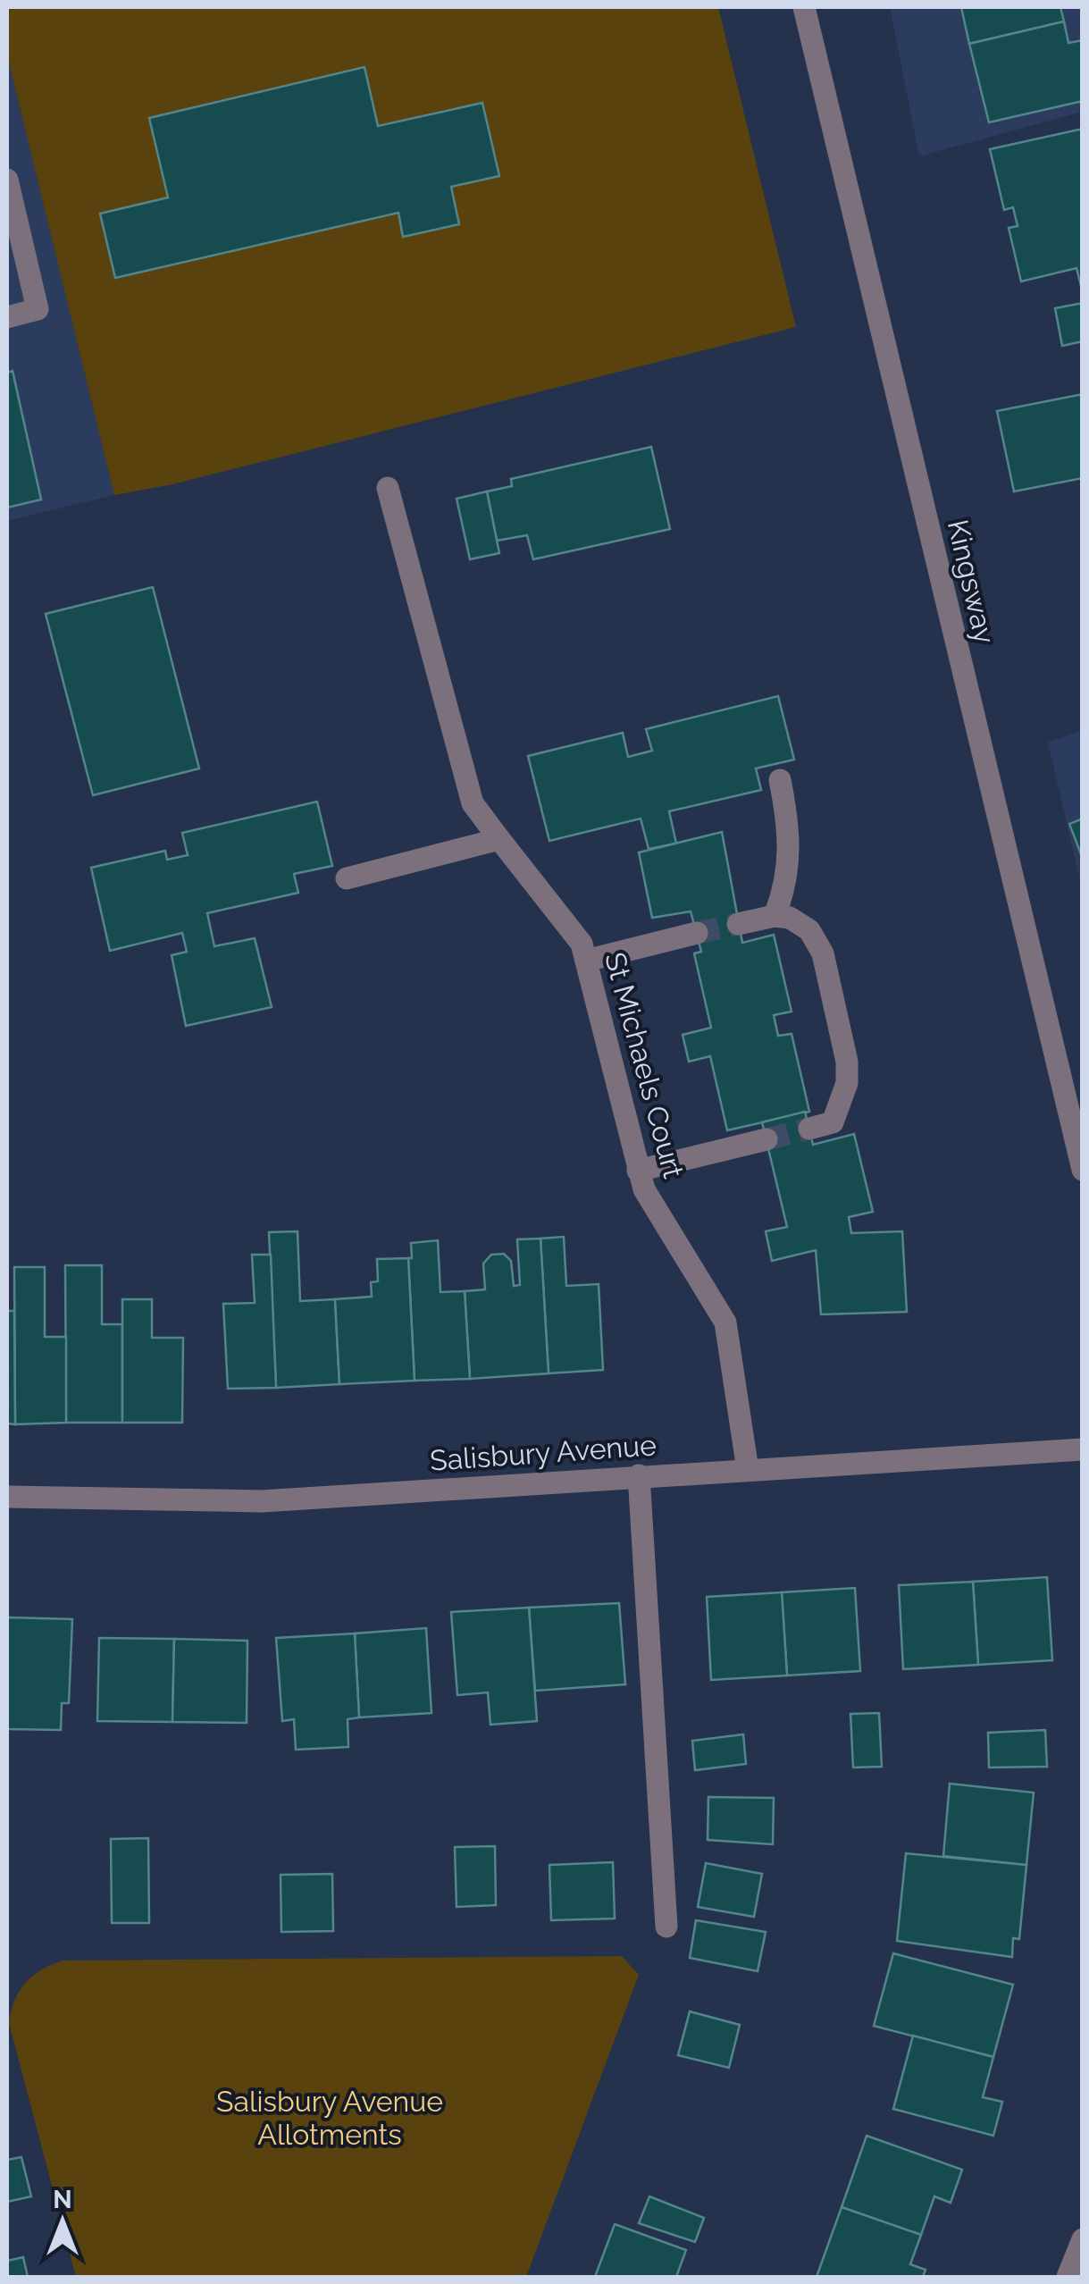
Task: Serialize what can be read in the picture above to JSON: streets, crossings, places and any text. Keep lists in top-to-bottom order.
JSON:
{
  "streets": {
    "street": ["Kingsway", "St Michaels Court", "Salisbury Avenue"]
  },
  "crossings": [
    ["St Michaels Court", "Salisbury Avenue"]
  ],
  "parks": ["Salisbury Avenue Allotments"],
  "north": "top"
}
